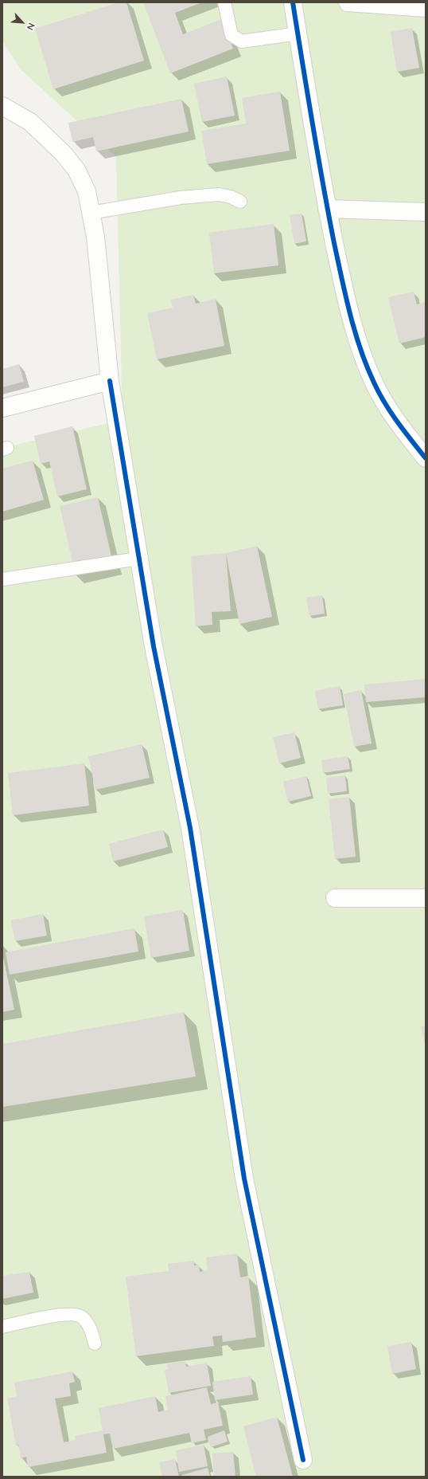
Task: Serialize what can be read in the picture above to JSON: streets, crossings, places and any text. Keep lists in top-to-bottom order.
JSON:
{
  "north": "bottom right"
}
